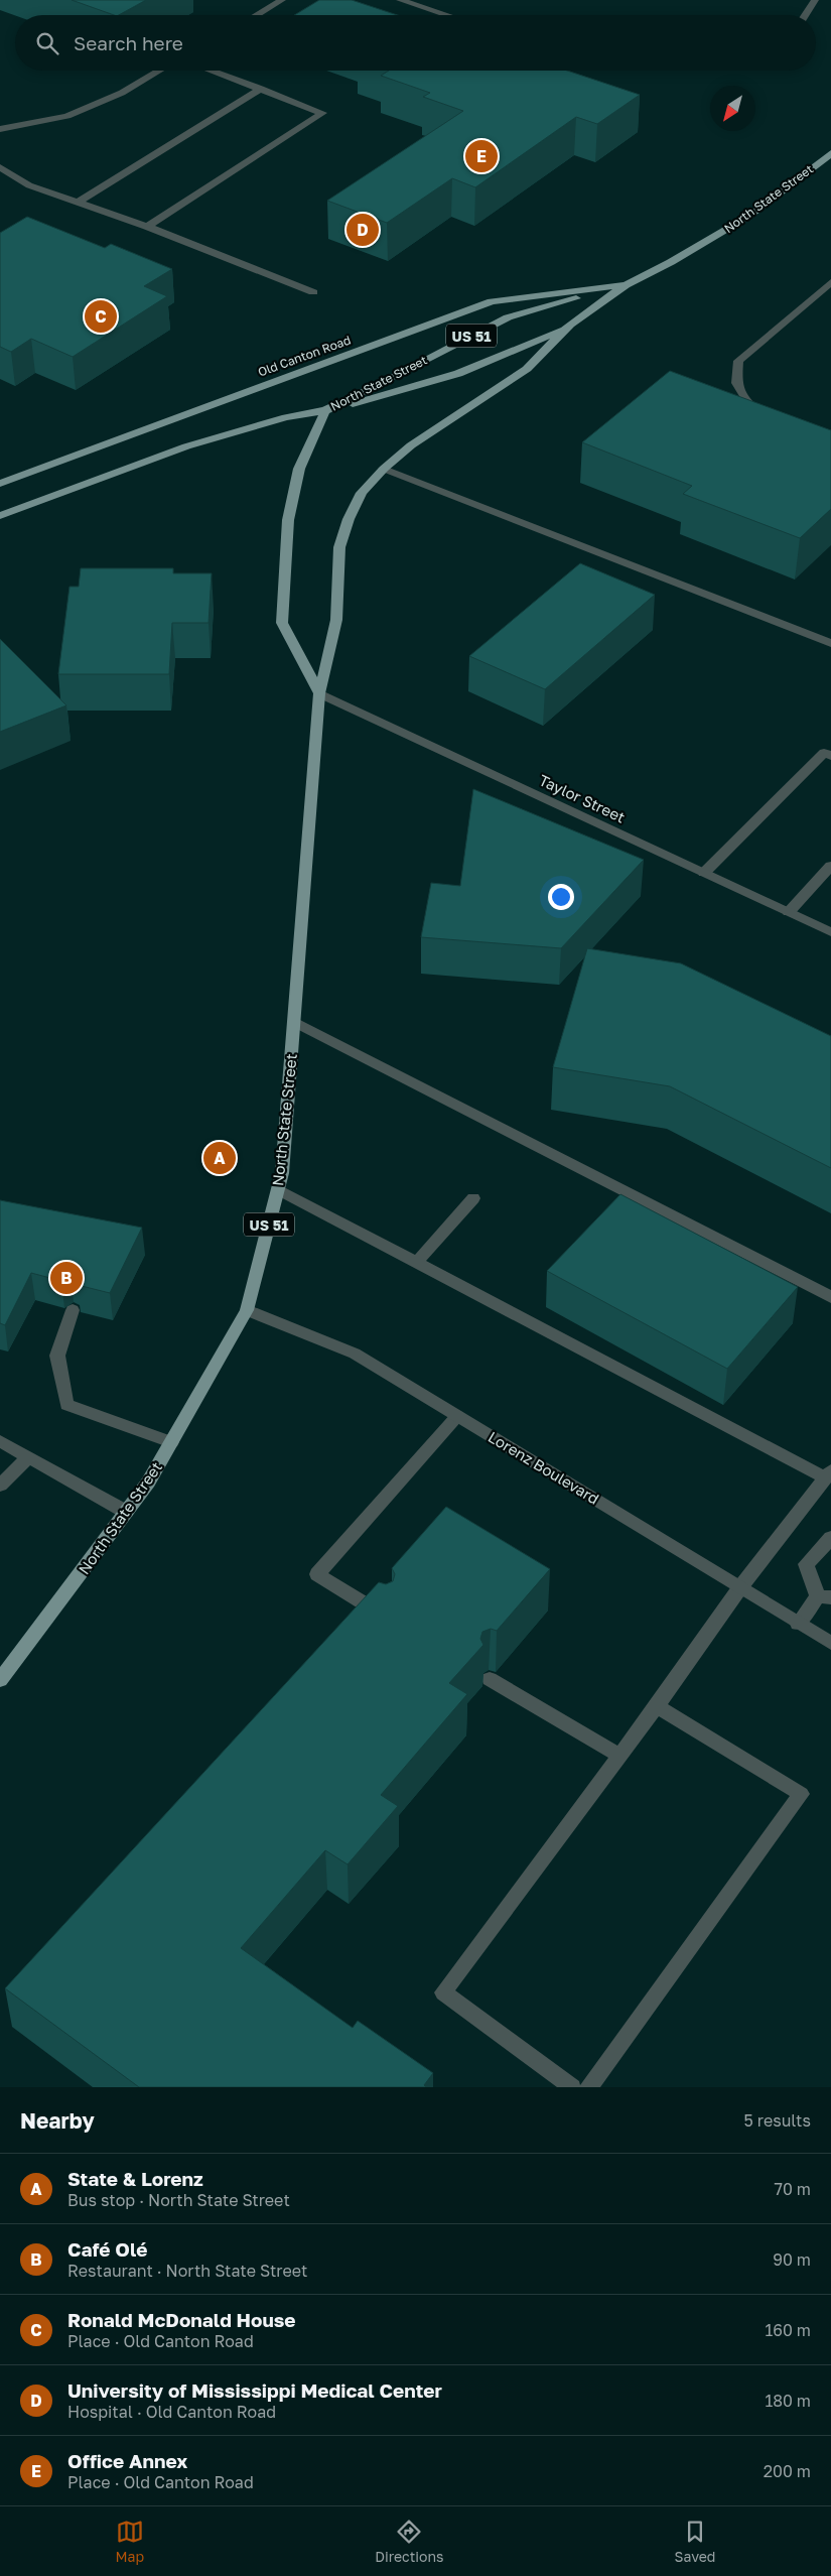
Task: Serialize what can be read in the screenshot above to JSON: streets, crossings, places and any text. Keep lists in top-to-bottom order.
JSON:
{
  "streets": {
    "main road": ["North State Street", "US 51", "Old Canton Road"],
    "street": ["Taylor Street", "Lorenz Boulevard"]
  },
  "crossings": [
    ["North State Street", "Old Canton Road"],
    ["North State Street", "Taylor Street"],
    ["North State Street", "Lorenz Boulevard"]
  ],
  "north": "bottom left",
  "page": {
    "search": "Search here",
    "pins": [
      "E",
      "D",
      "C",
      "A",
      "B"
    ],
    "heading": ["Nearby", "5 results"],
    "list": [
      {
        "mark": "A",
        "name": "State & Lorenz",
        "note": "Bus stop · North State Street",
        "value": "70 m"
      },
      {
        "mark": "B",
        "name": "Café Olé",
        "note": "Restaurant · North State Street",
        "value": "90 m"
      },
      {
        "mark": "C",
        "name": "Ronald McDonald House",
        "note": "Place · Old Canton Road",
        "value": "160 m"
      },
      {
        "mark": "D",
        "name": "University of Mississippi Medical Center",
        "note": "Hospital · Old Canton Road",
        "value": "180 m"
      },
      {
        "mark": "E",
        "name": "Office Annex",
        "note": "Place · Old Canton Road",
        "value": "200 m"
      }
    ],
    "nav": ["Map", "Directions", "Saved"]
  }
}
